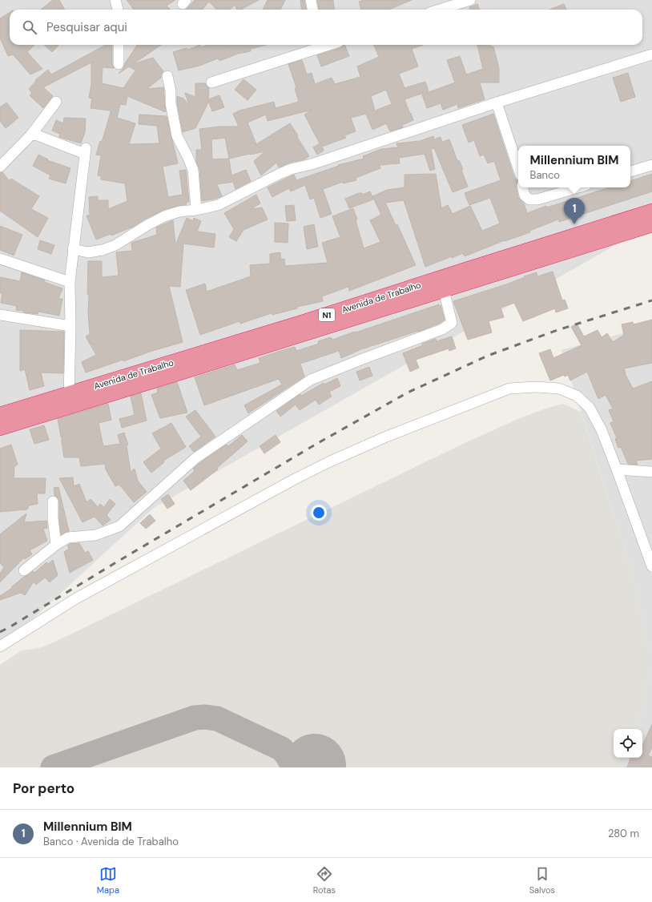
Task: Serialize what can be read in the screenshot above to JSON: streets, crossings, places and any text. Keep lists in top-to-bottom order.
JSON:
{
  "streets": {
    "highway": ["Avenida de Trabalho", "N1"]
  },
  "page": {
    "search": "Pesquisar aqui",
    "popup": ["Millennium BIM", "Banco"],
    "pins": "1",
    "heading": "Por perto",
    "list": [
      {
        "mark": "1",
        "name": "Millennium BIM",
        "note": "Banco · Avenida de Trabalho",
        "value": "280 m"
      }
    ],
    "nav": ["Mapa", "Rotas", "Salvos"]
  }
}
